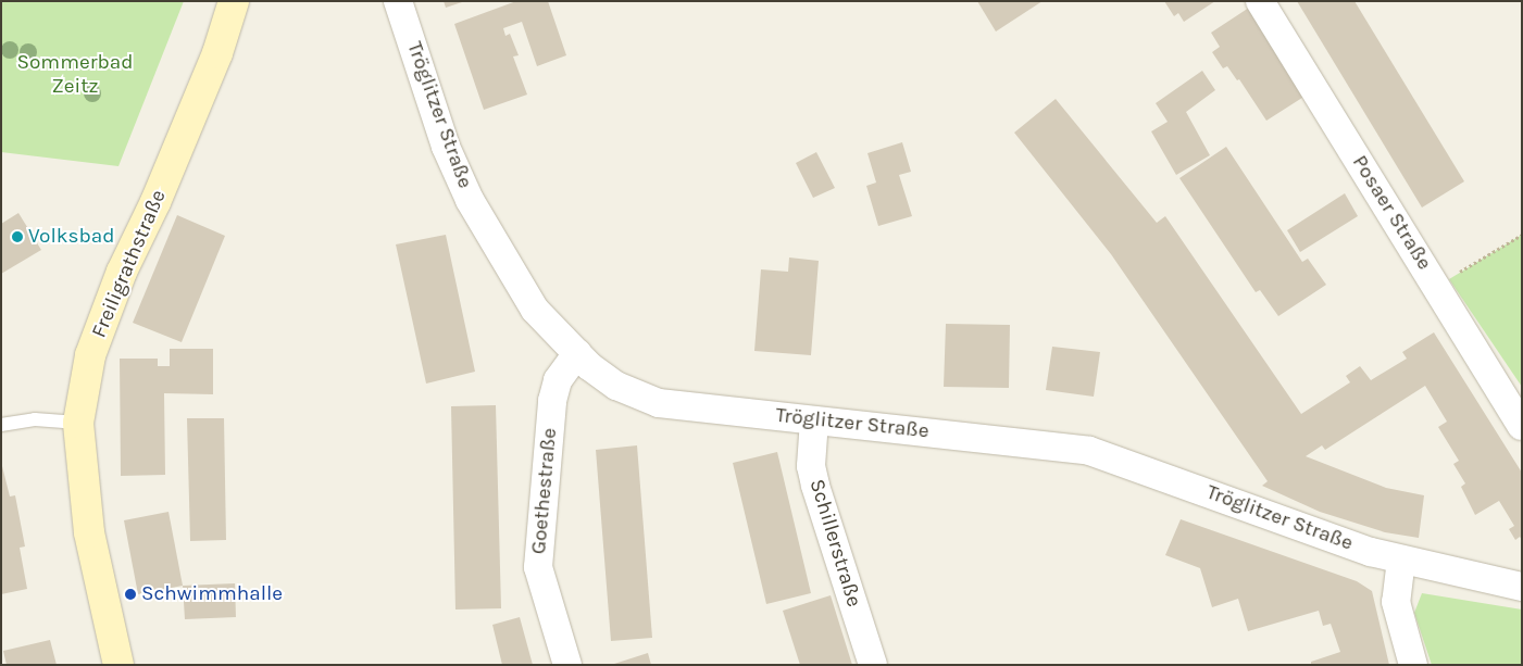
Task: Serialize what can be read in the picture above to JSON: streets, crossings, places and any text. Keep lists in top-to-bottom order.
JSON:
{
  "streets": {
    "street": [
      "Tröglitzer Straße",
      "Posaer Straße",
      "Freiligrathstraße",
      "Goethestraße",
      "Schillerstraße"
    ]
  },
  "crossings": [
    ["Tröglitzer Straße", "Goethestraße"],
    ["Tröglitzer Straße", "Schillerstraße"]
  ],
  "parks": ["Sommerbad Zeitz"],
  "places": ["Volksbad", "Schwimmhalle"]
}
